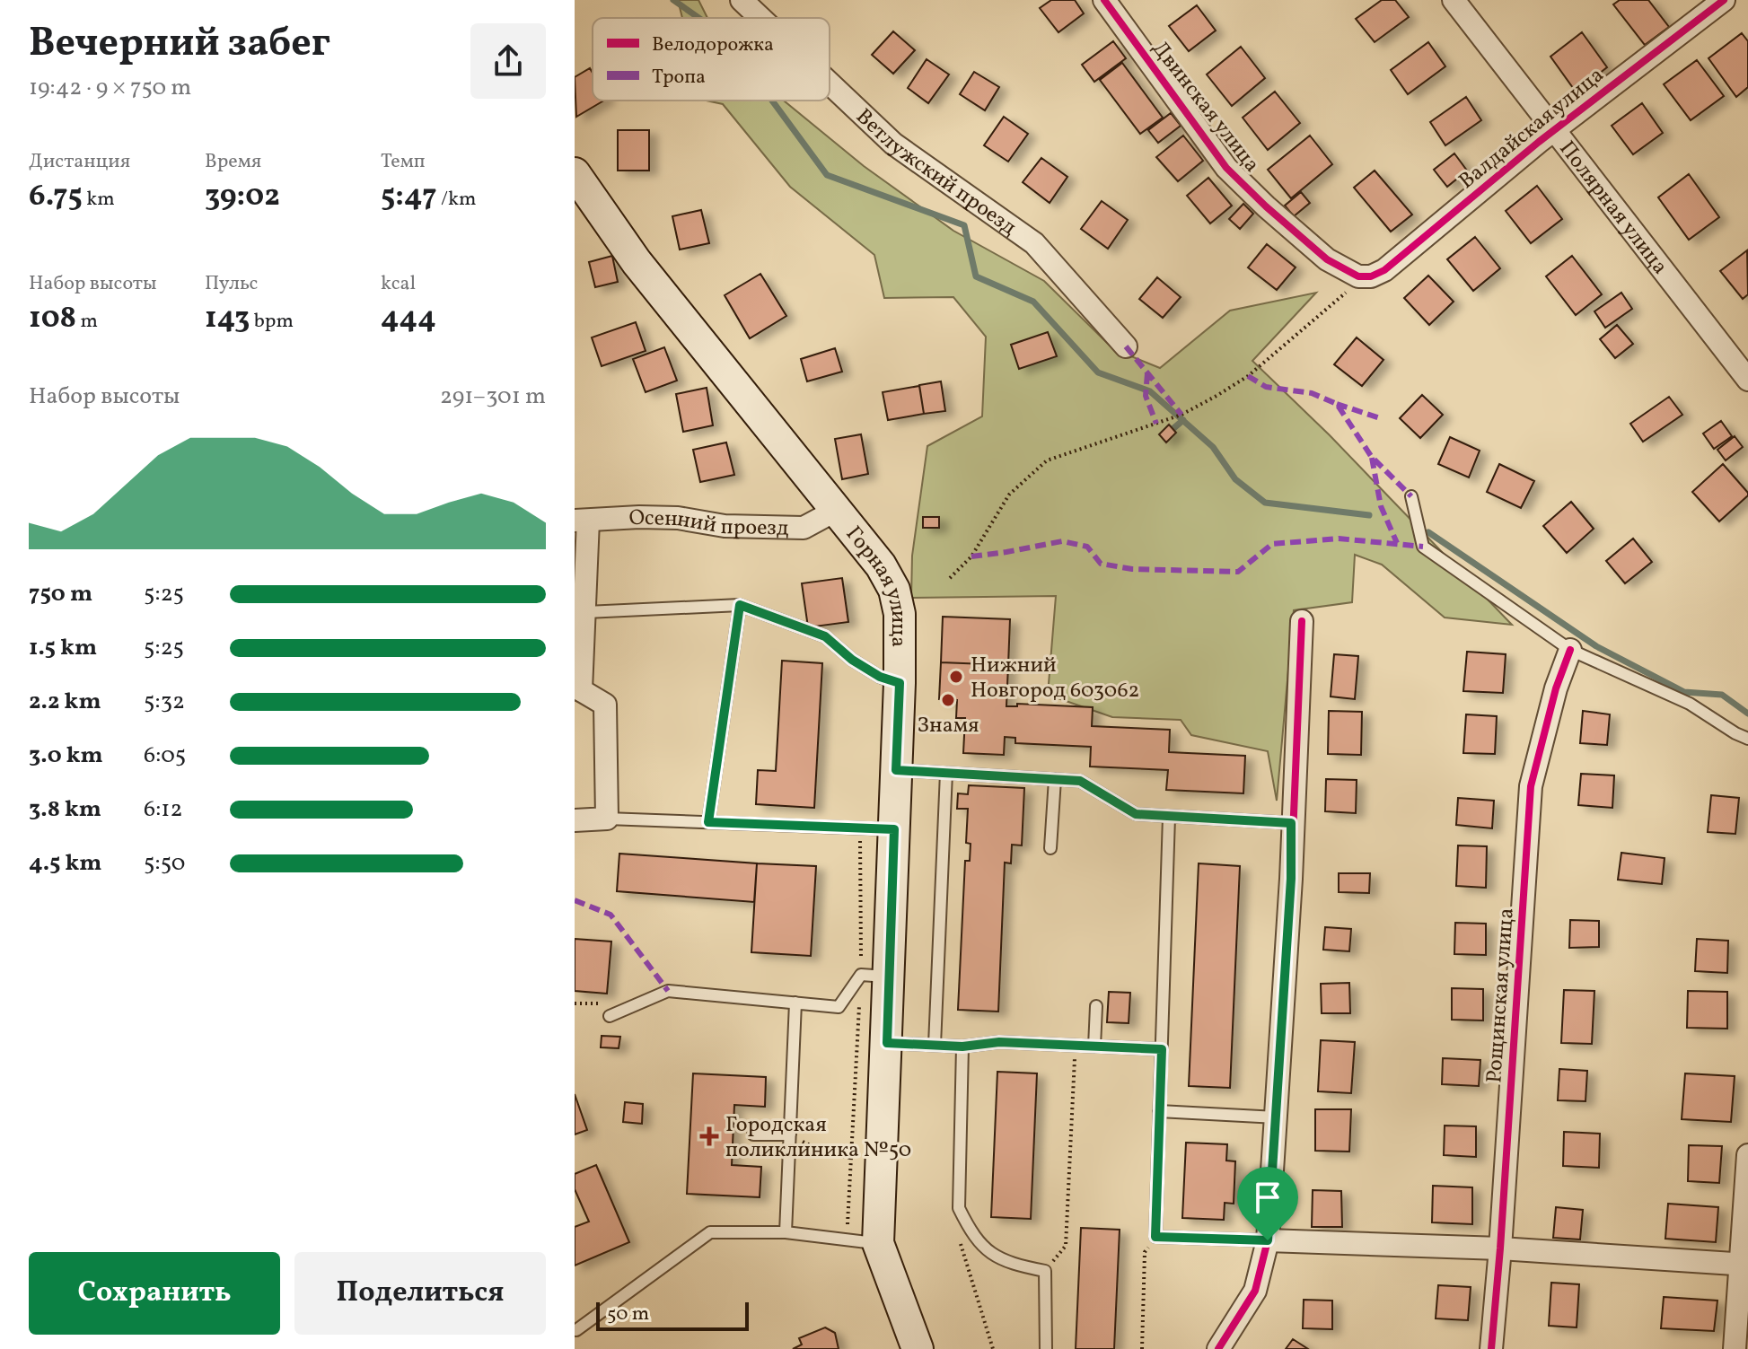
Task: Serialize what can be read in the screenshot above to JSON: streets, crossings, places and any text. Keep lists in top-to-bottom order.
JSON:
{
  "streets": {
    "main road": ["Горная улица"],
    "street": [
      "Двинская улица",
      "Валдайская улица",
      "Ветлужский проезд",
      "Полярная улица",
      "Осенний проезд",
      "Рощинская улица"
    ]
  },
  "crossings": [
    ["Двинская улица", "Валдайская улица"],
    ["Валдайская улица", "Полярная улица"],
    ["Осенний проезд", "Горная улица"]
  ],
  "places": {
    "other": ["Нижний Новгород 603062", "Знамя"],
    "health": ["Городская поликлиника №50"]
  },
  "legend": ["Велодорожка", "Тропа"],
  "scale_bar": "50 m",
  "page": {
    "heading": ["Вечерний забег", "19:42 · 9 × 750 m"],
    "stats": [
      ["Дистанция", "6.75 km"],
      ["Время", "39:02"],
      ["Темп", "5:47 /km"],
      ["Набор высоты", "108 m"],
      ["Пульс", "143 bpm"],
      ["kcal", "444"]
    ],
    "chart": ["Набор высоты", "291–301 m"],
    "list": [
      {
        "name": "750 m",
        "note": "5:25"
      },
      {
        "name": "1.5 km",
        "note": "5:25"
      },
      {
        "name": "2.2 km",
        "note": "5:32"
      },
      {
        "name": "3.0 km",
        "note": "6:05"
      },
      {
        "name": "3.8 km",
        "note": "6:12"
      },
      {
        "name": "4.5 km",
        "note": "5:50"
      }
    ],
    "buttons": ["Сохранить", "Поделиться"],
    "scale": "50 m"
  }
}
